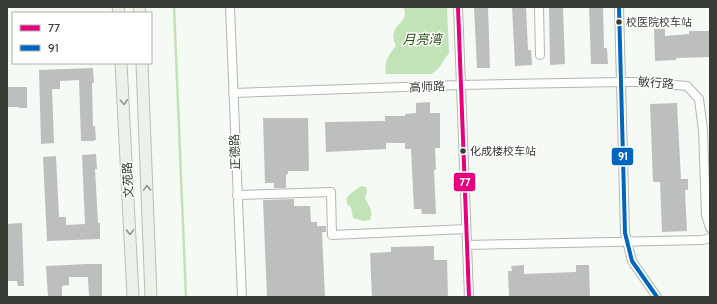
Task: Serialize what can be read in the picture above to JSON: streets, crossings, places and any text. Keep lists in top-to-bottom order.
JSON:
{
  "streets": {
    "main road": ["文苑路"],
    "street": ["敏行路", "高师路", "正德路"]
  },
  "crossings": [
    ["敏行路", "高师路"],
    ["高师路", "正德路"]
  ],
  "water": ["月亮湾"],
  "places": ["校医院校车站", "化成楼校车站"],
  "lines": ["transit line 77", "transit line 91"],
  "legend": ["77", "91"]
}
